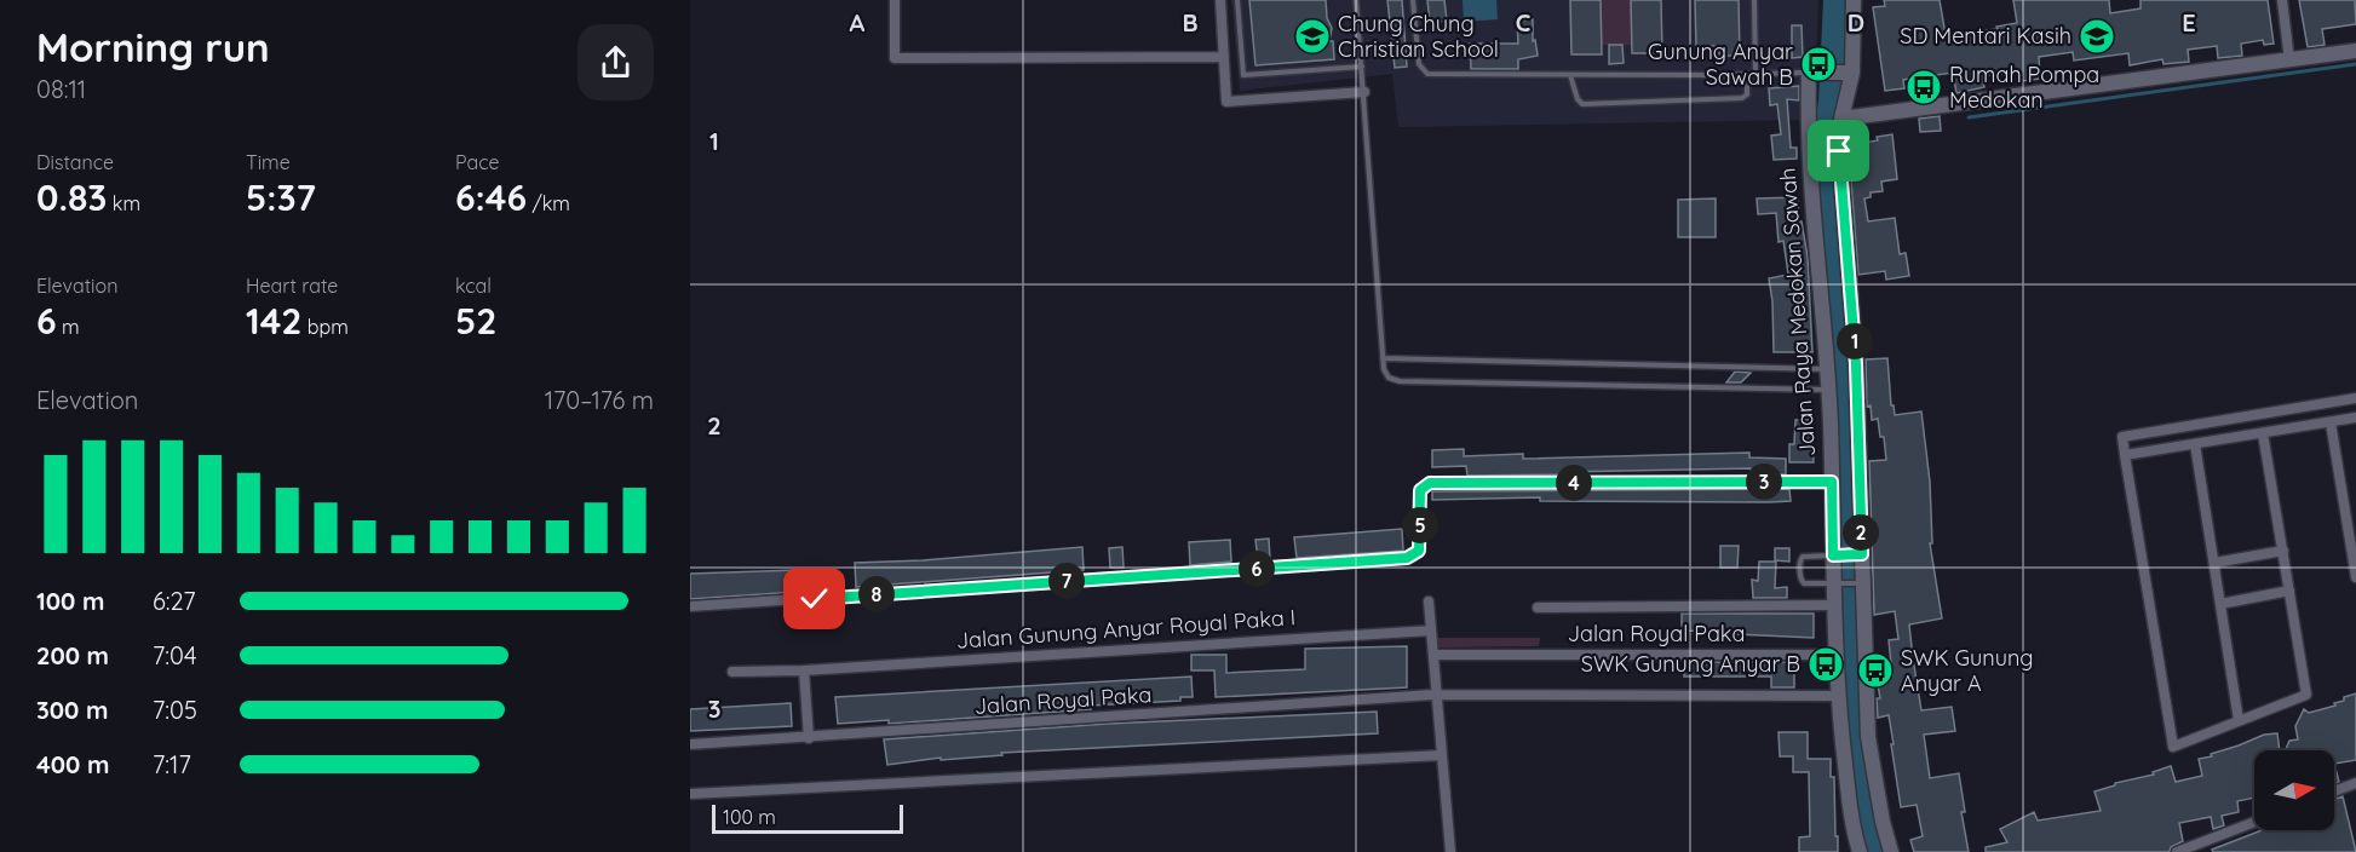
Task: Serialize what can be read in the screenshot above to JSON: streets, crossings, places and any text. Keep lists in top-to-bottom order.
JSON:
{
  "streets": {
    "street": ["Jalan Raya Medokan Sawah", "Jalan Gunung Anyar Royal Paka I", "Jalan Royal Paka"]
  },
  "crossings": [
    ["Jalan Raya Medokan Sawah", "Jalan Royal Paka"]
  ],
  "places": {
    "school or university": ["Chung Chung Christian School", "SD Mentari Kasih"],
    "bus stop": [
      "Gunung Anyar Sawah B",
      "Rumah Pompa Medokan",
      "SWK Gunung Anyar B",
      "SWK Gunung Anyar A"
    ]
  },
  "scale_bar": "100 m",
  "north": "right",
  "page": {
    "heading": ["Morning run", "08:11"],
    "stats": [
      ["Distance", "0.83 km"],
      ["Time", "5:37"],
      ["Pace", "6:46 /km"],
      ["Elevation", "6 m"],
      ["Heart rate", "142 bpm"],
      ["kcal", "52"]
    ],
    "pins": [
      "1",
      "3",
      "4",
      "5",
      "2",
      "6",
      "7",
      "8"
    ],
    "chart": ["Elevation", "170–176 m"],
    "list": [
      {
        "name": "100 m",
        "note": "6:27"
      },
      {
        "name": "200 m",
        "note": "7:04"
      },
      {
        "name": "300 m",
        "note": "7:05"
      },
      {
        "name": "400 m",
        "note": "7:17"
      }
    ],
    "scale": "100 m"
  },
  "grid": {
    "columns": [
      "A",
      "B",
      "C",
      "D",
      "E"
    ],
    "rows": ["1", "2", "3"]
  }
}
